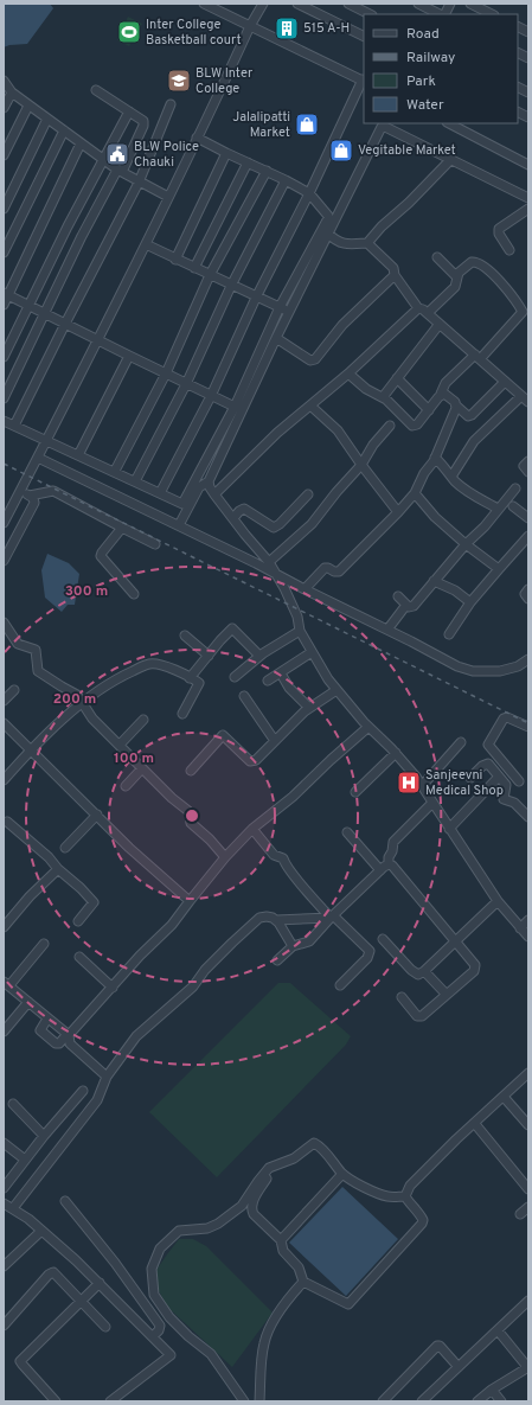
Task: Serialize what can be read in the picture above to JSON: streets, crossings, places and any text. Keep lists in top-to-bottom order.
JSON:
{
  "places": {
    "building": ["515 A-H"],
    "sports": ["Inter College Basketball court"],
    "school or university": ["BLW Inter College"],
    "shop": ["Jalalipatti Market", "Vegitable Market"],
    "public building": ["BLW Police Chauki"],
    "hospital": ["Sanjeevni Medical Shop"]
  },
  "legend": [
    "Road",
    "Railway",
    "Park",
    "Water"
  ],
  "rings": ["300 m", "200 m", "100 m"]
}
